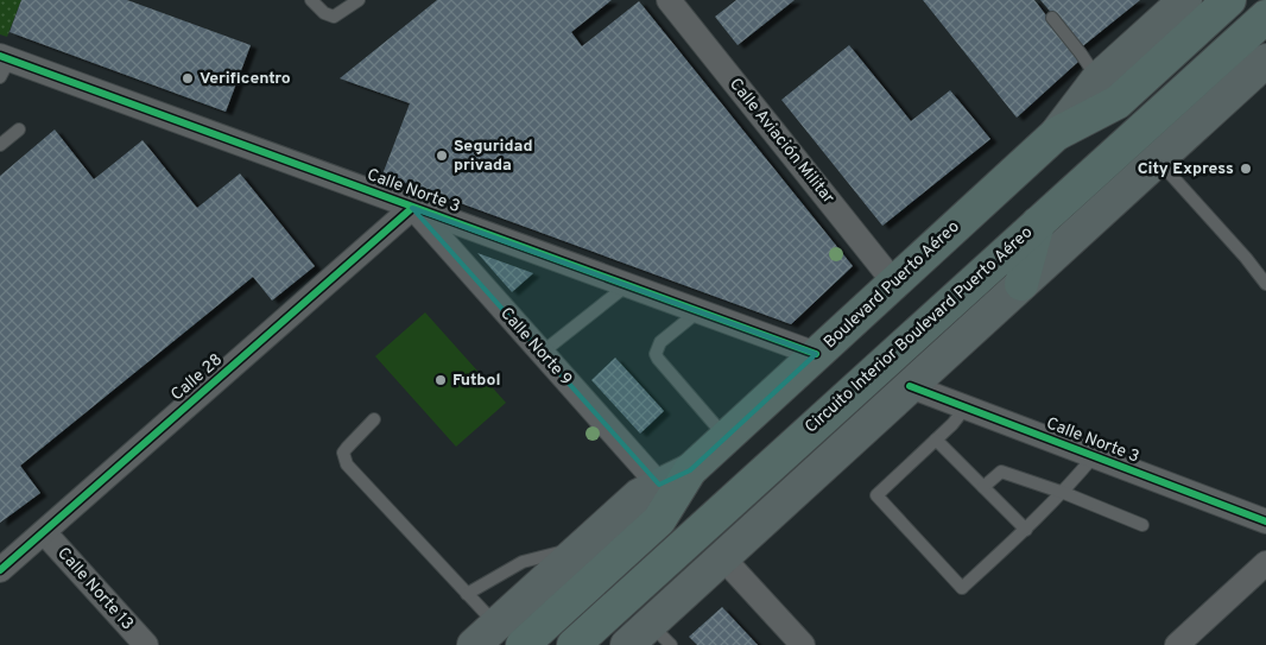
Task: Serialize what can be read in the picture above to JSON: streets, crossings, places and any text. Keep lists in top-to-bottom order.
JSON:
{
  "streets": {
    "highway": ["Boulevard Puerto Aéreo", "Circuito Interior Boulevard Puerto Aéreo"],
    "street": [
      "Calle Aviación Militar",
      "Calle Norte 3",
      "Calle Norte 9",
      "Calle 28",
      "Calle Norte 13"
    ]
  },
  "crossings": [
    ["Calle Aviación Militar", "Boulevard Puerto Aéreo"],
    ["Calle Norte 3", "Boulevard Puerto Aéreo"],
    ["Calle Norte 3", "Calle Norte 9"],
    ["Calle Norte 3", "Calle 28"],
    ["Boulevard Puerto Aéreo", "Calle Norte 9"],
    ["Calle Norte 9", "Calle 28"],
    ["Calle 28", "Calle Norte 13"]
  ],
  "places": [
    "Verificentro",
    "Seguridad privada",
    "City Express",
    "Futbol"
  ]
}
